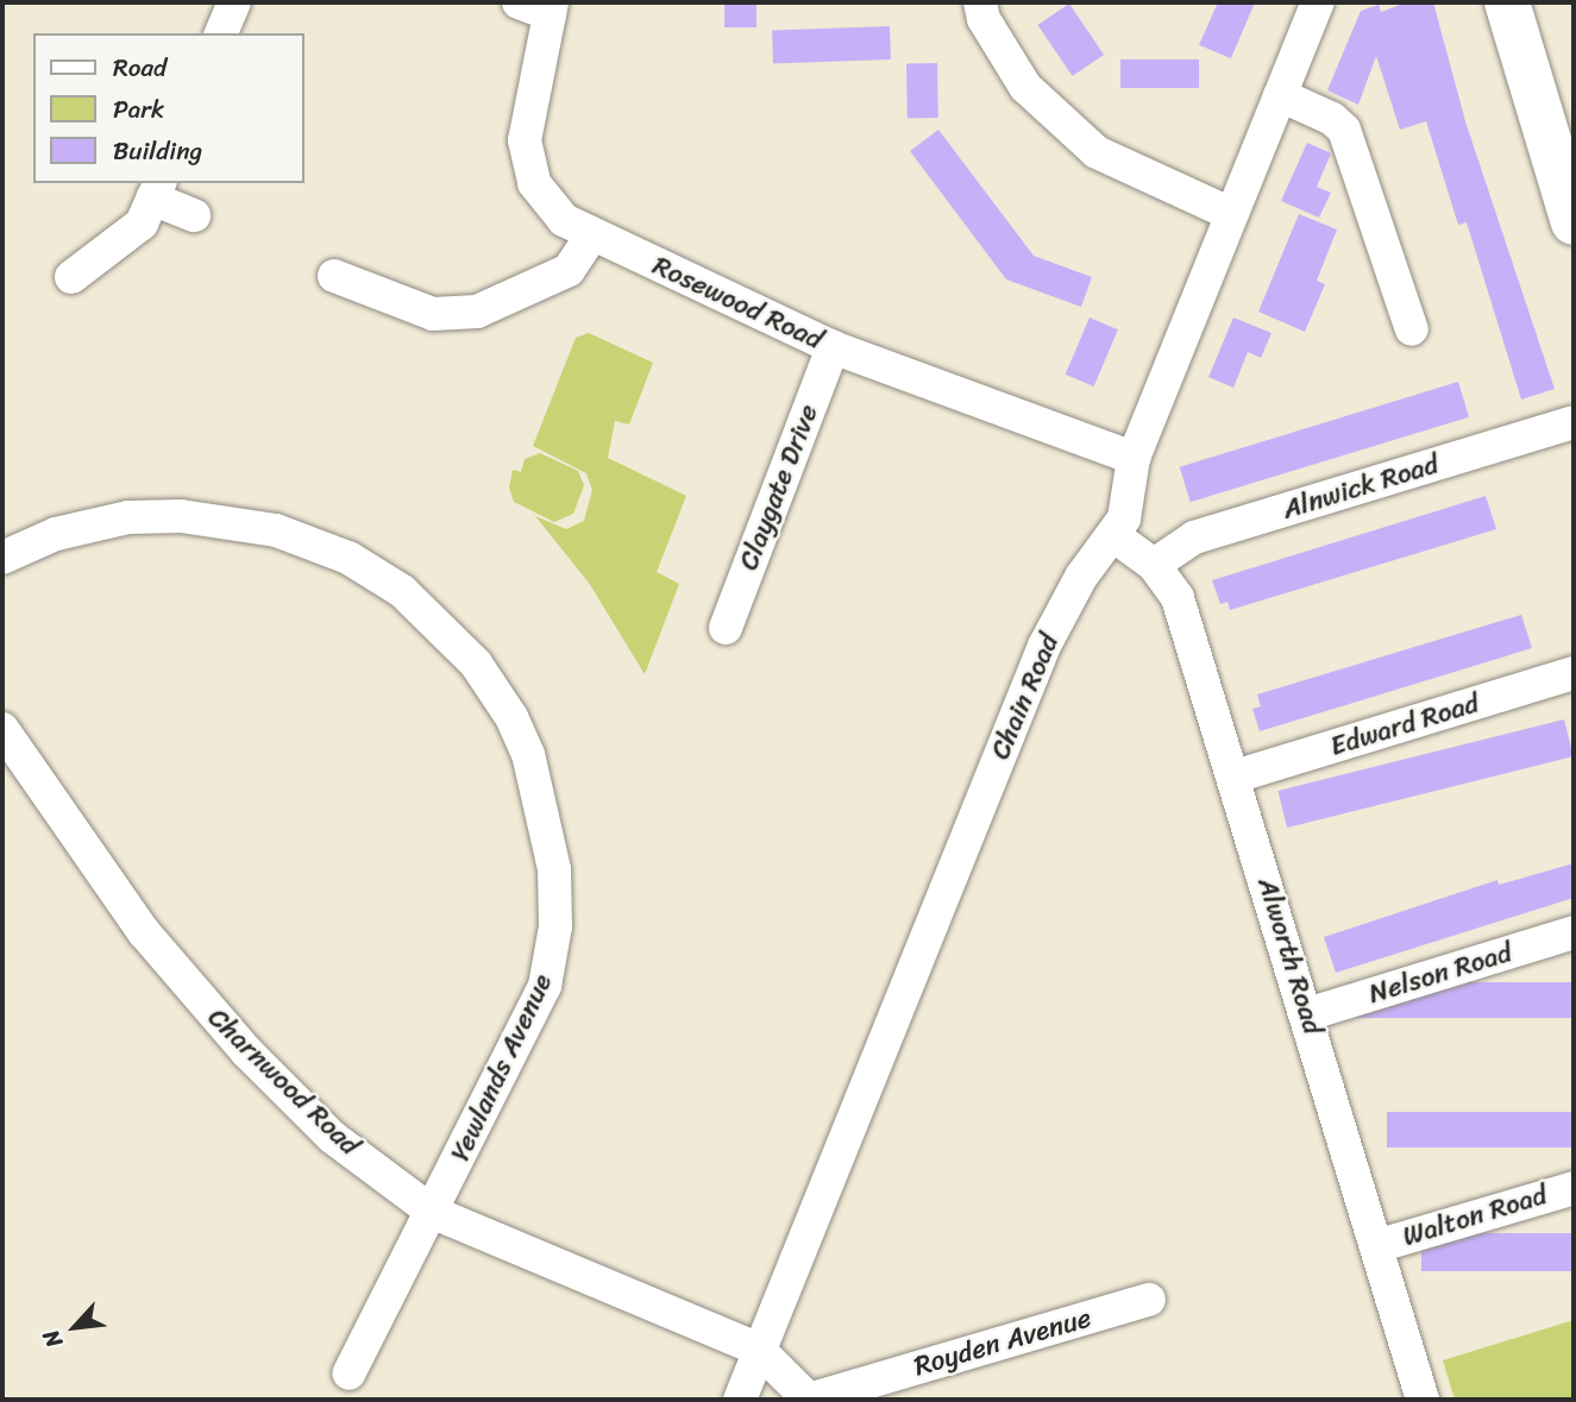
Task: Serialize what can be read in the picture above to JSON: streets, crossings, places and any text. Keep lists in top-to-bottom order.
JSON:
{
  "streets": {
    "street": [
      "Rosewood Road",
      "Claygate Drive",
      "Alnwick Road",
      "Chain Road",
      "Edward Road",
      "Alworth Road",
      "Nelson Road",
      "Yewlands Avenue",
      "Charnwood Road",
      "Walton Road",
      "Royden Avenue"
    ]
  },
  "crossings": [
    ["Rosewood Road", "Claygate Drive"],
    ["Rosewood Road", "Chain Road"],
    ["Alnwick Road", "Alworth Road"],
    ["Chain Road", "Alworth Road"],
    ["Chain Road", "Charnwood Road"],
    ["Edward Road", "Alworth Road"],
    ["Alworth Road", "Nelson Road"],
    ["Alworth Road", "Walton Road"],
    ["Yewlands Avenue", "Charnwood Road"]
  ],
  "legend": ["Road", "Park", "Building"],
  "north": "bottom left"
}
